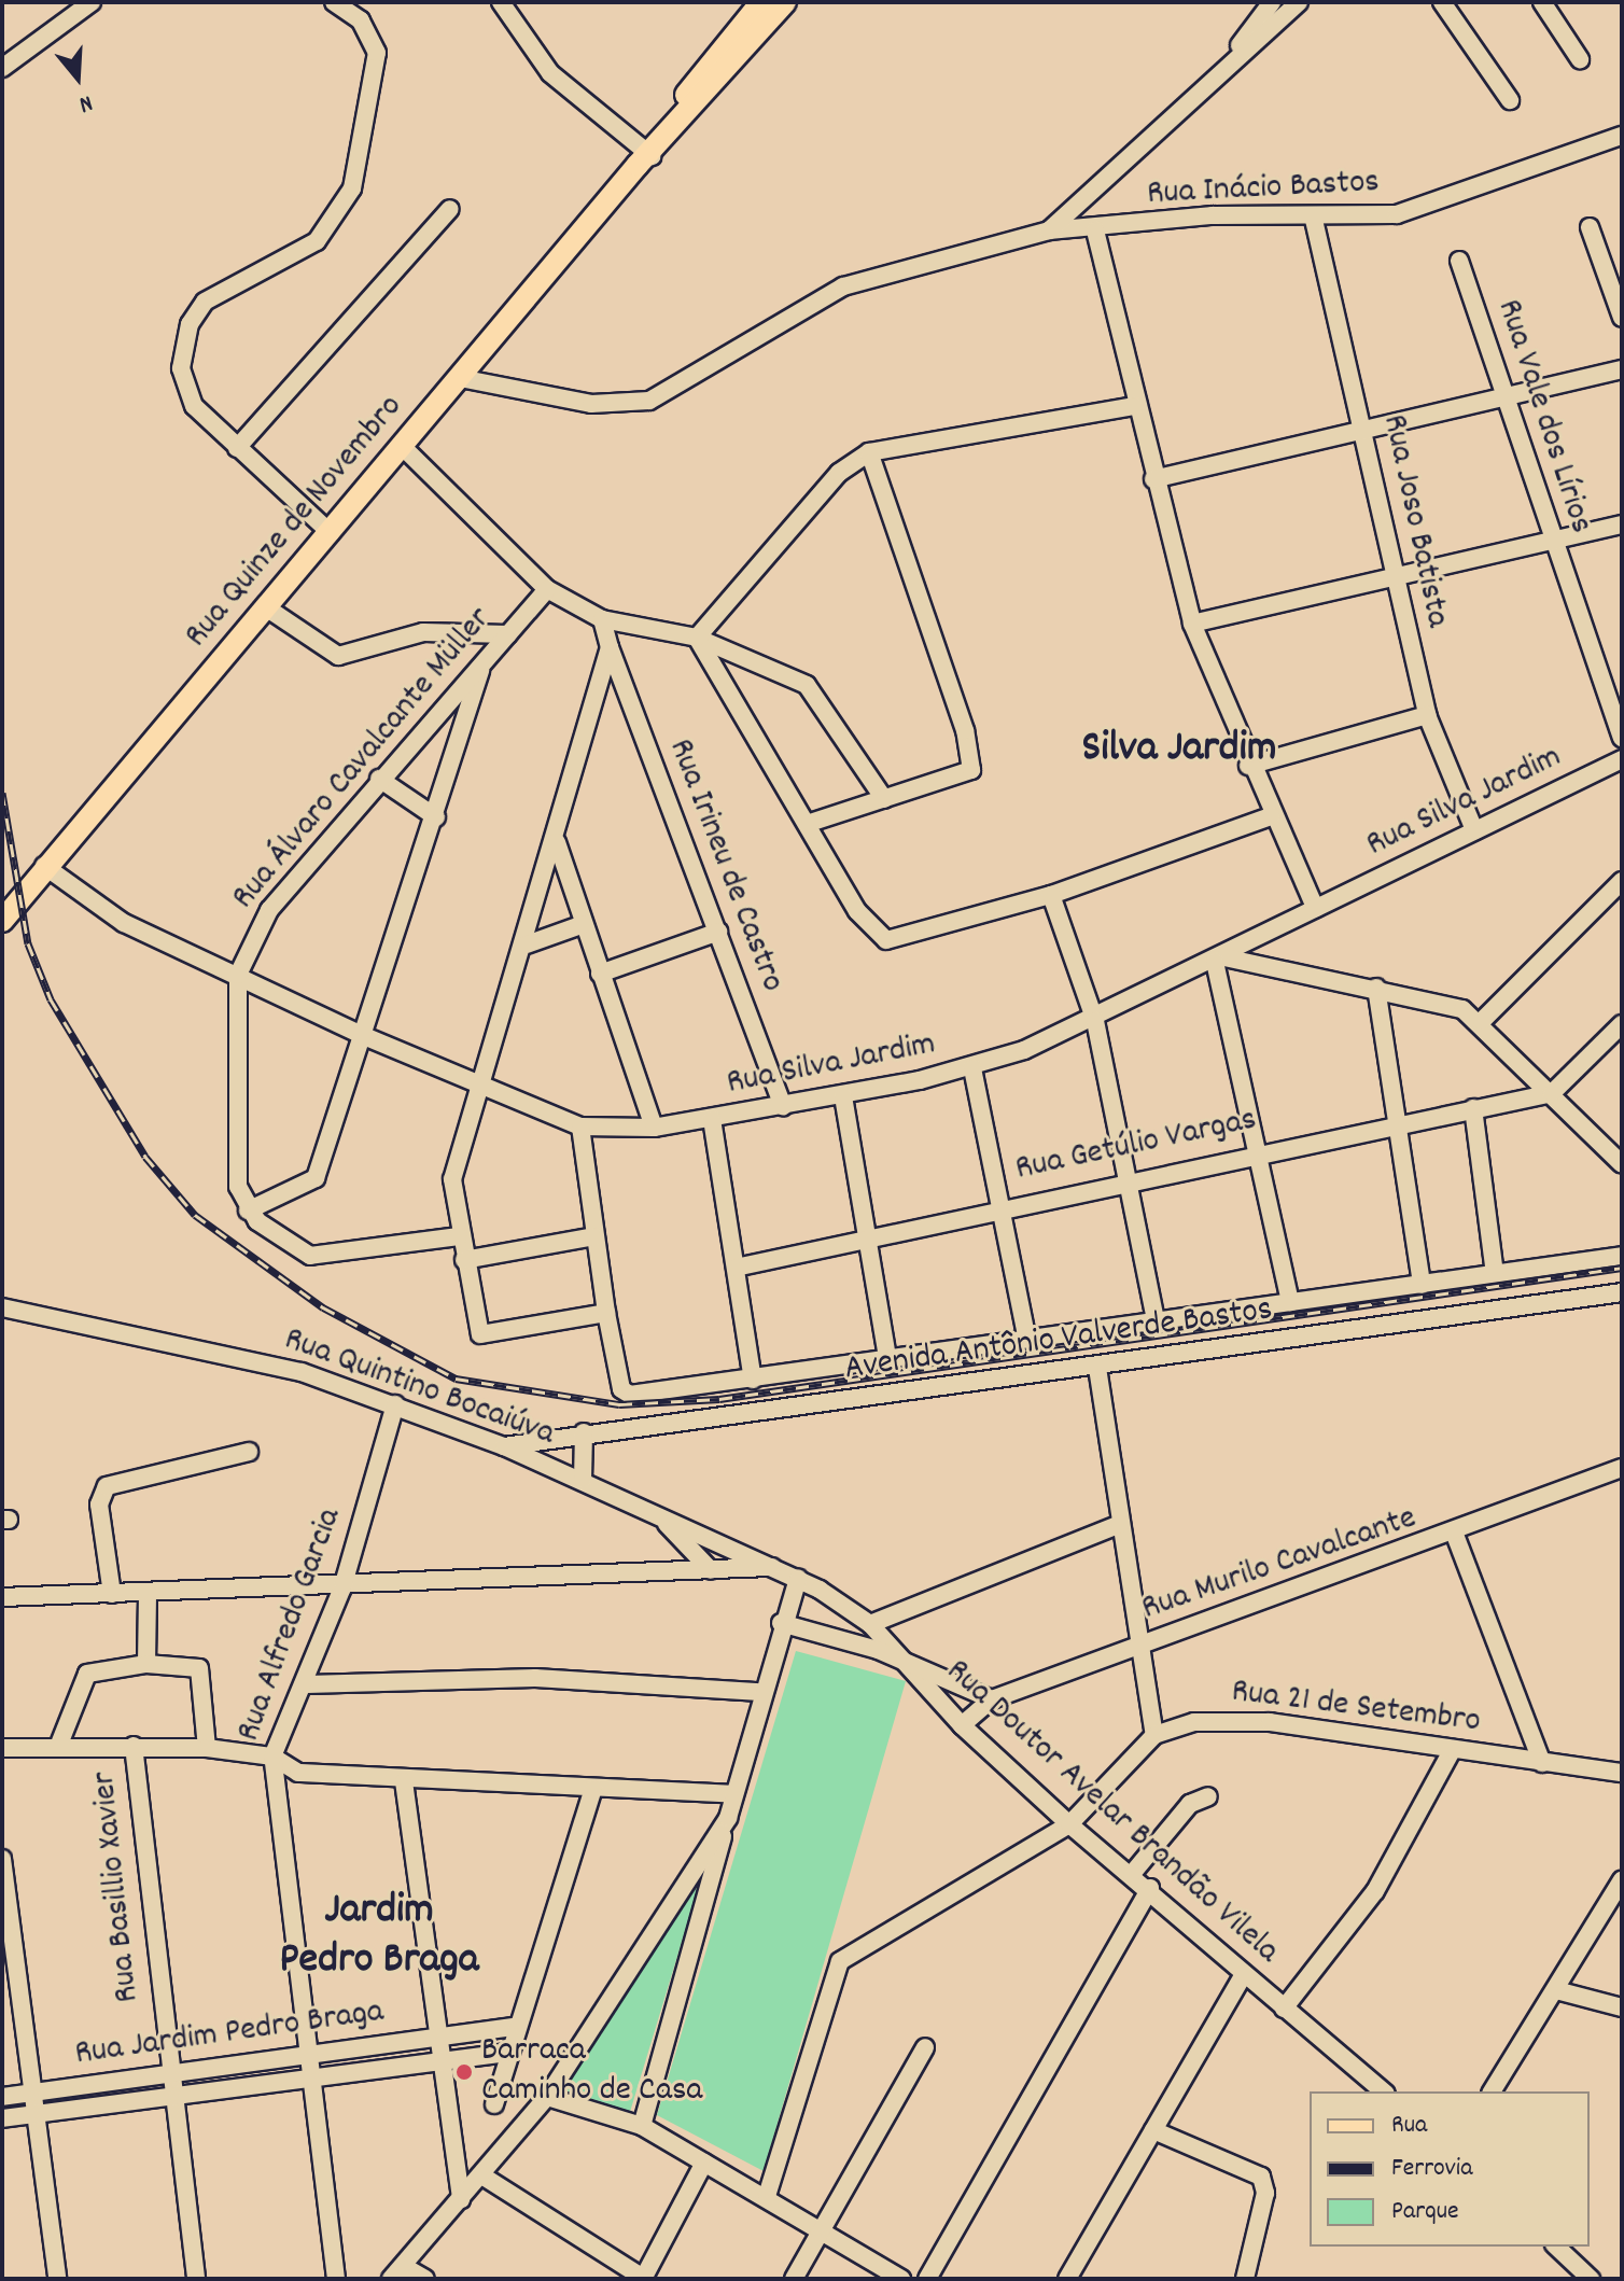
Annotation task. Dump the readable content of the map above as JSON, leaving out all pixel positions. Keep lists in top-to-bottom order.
{
  "streets": {
    "main road": ["Rua Quinze de Novembro"],
    "street": [
      "Rua Inácio Bastos",
      "Rua Vale dos Lírios",
      "Rua Joso Batista",
      "Rua Álvaro Cavalcante Müller",
      "Rua Silva Jardim",
      "Rua Irineu de Castro",
      "Rua Getúlio Vargas",
      "Avenida Antônio Valverde Bastos",
      "Rua Quintino Bocaiúva",
      "Rua Murilo Cavalcante",
      "Rua Alfredo Garcia",
      "Rua 21 de Setembro",
      "Rua Doutor Avelar Brandão Vilela",
      "Rua Basillio Xavier",
      "Rua Jardim Pedro Braga"
    ]
  },
  "crossings": [
    ["Rua Inácio Bastos", "Rua Joso Batista"],
    ["Rua Joso Batista", "Rua Silva Jardim"],
    ["Rua Quinze de Novembro", "Rua Silva Jardim"],
    ["Rua Álvaro Cavalcante Müller", "Rua Silva Jardim"],
    ["Rua Silva Jardim", "Rua Irineu de Castro"],
    ["Avenida Antônio Valverde Bastos", "Rua Quintino Bocaiúva"],
    ["Rua Quintino Bocaiúva", "Rua Alfredo Garcia"],
    ["Rua Quintino Bocaiúva", "Rua Doutor Avelar Brandão Vilela"],
    ["Rua Murilo Cavalcante", "Rua Doutor Avelar Brandão Vilela"],
    ["Rua Alfredo Garcia", "Rua Jardim Pedro Braga"],
    ["Rua 21 de Setembro", "Rua Doutor Avelar Brandão Vilela"],
    ["Rua Basillio Xavier", "Rua Jardim Pedro Braga"]
  ],
  "districts": ["Silva Jardim", "Jardim Pedro Braga"],
  "places": ["Barraca Caminho de Casa"],
  "legend": ["Rua", "Ferrovia", "Parque"],
  "north": "bottom"
}
